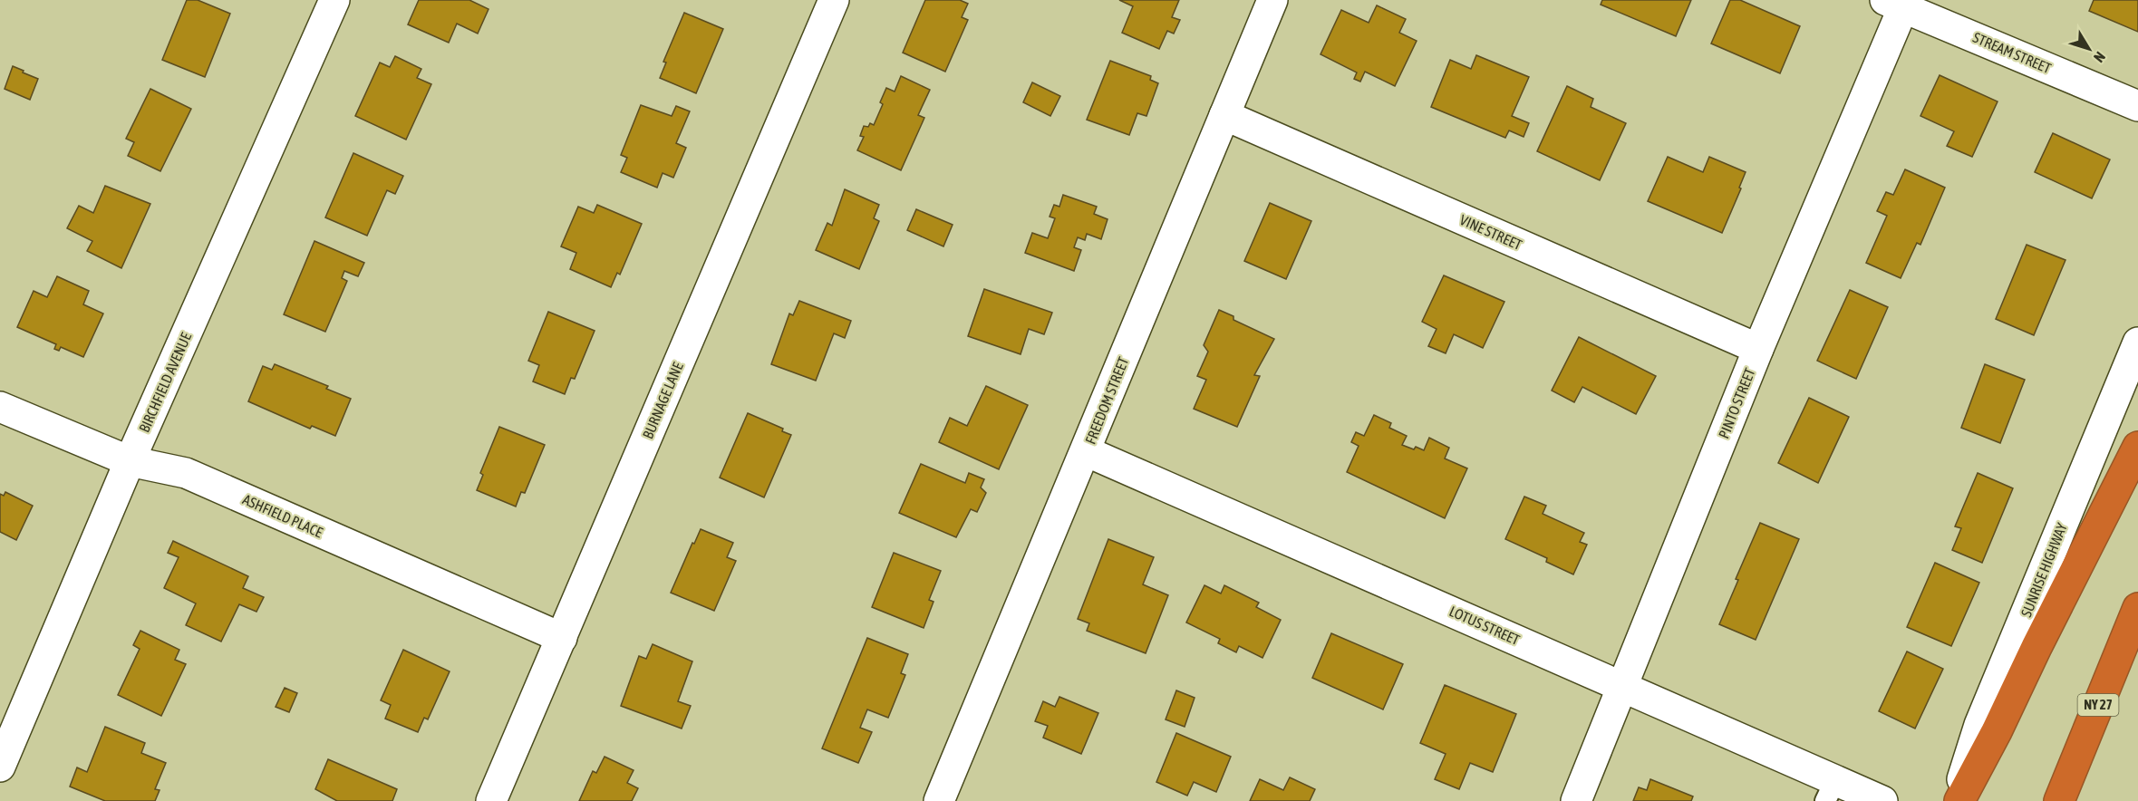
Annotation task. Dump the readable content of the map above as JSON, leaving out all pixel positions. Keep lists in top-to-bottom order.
{
  "streets": {
    "highway": ["NY 27"],
    "street": [
      "STREAM STREET",
      "VINE STREET",
      "BIRCHFIELD AVENUE",
      "BURNAGE LANE",
      "FREEDOM STREET",
      "PINTO STREET",
      "ASHFIELD PLACE",
      "SUNRISE HIGHWAY",
      "LOTUS STREET"
    ]
  },
  "crossings": [
    ["STREAM STREET", "PINTO STREET"],
    ["VINE STREET", "FREEDOM STREET"],
    ["VINE STREET", "PINTO STREET"],
    ["BIRCHFIELD AVENUE", "ASHFIELD PLACE"],
    ["BURNAGE LANE", "ASHFIELD PLACE"],
    ["FREEDOM STREET", "LOTUS STREET"],
    ["PINTO STREET", "LOTUS STREET"]
  ],
  "north": "bottom right"
}
